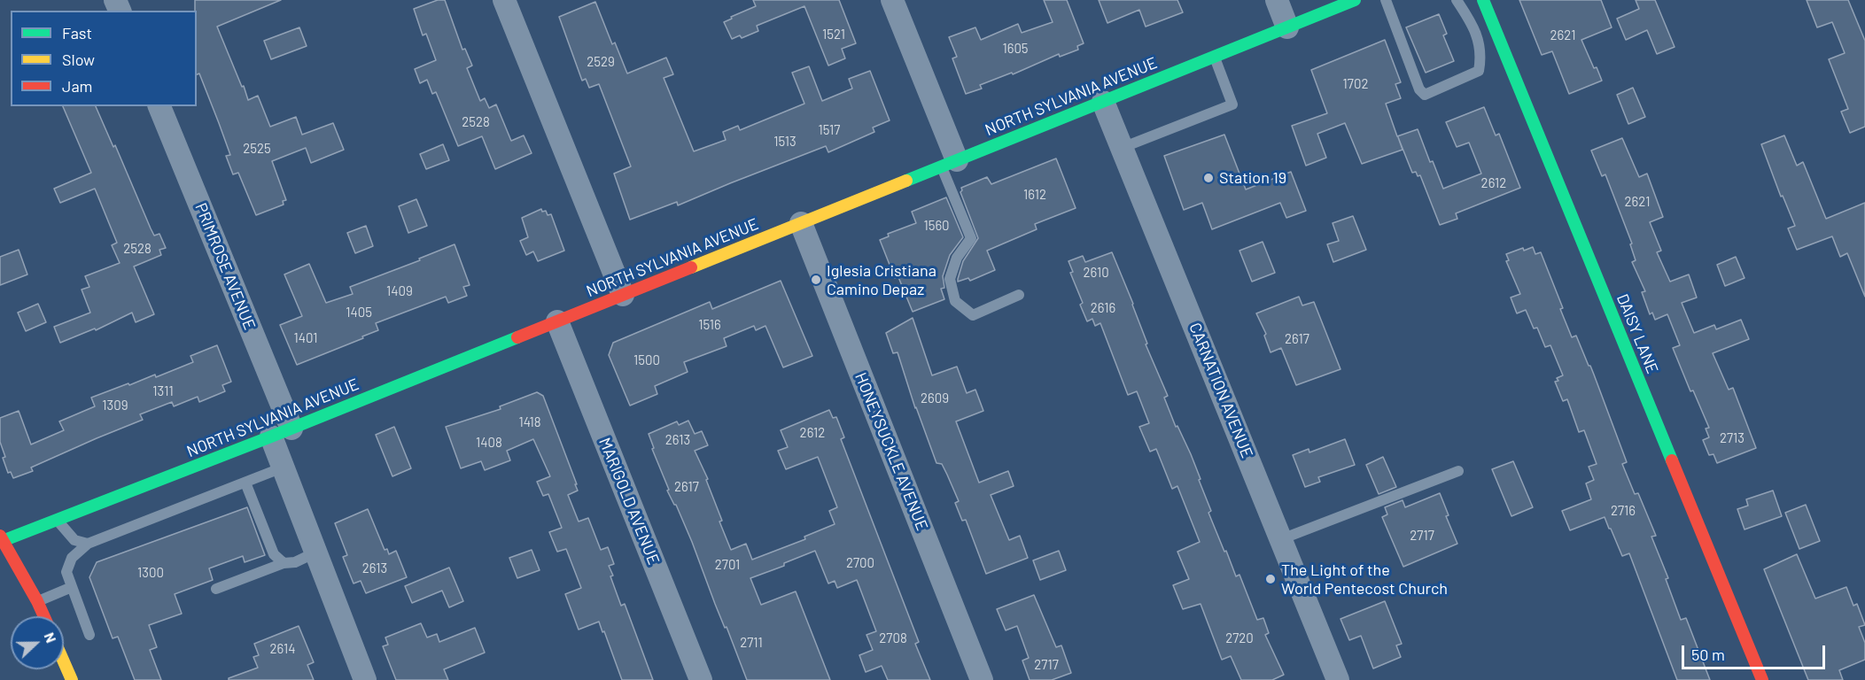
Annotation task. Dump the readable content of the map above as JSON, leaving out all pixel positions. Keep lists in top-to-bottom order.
{
  "streets": {
    "main road": ["NORTH SYLVANIA AVENUE", "DAISY LANE"],
    "street": [
      "PRIMROSE AVENUE",
      "CARNATION AVENUE",
      "HONEYSUCKLE AVENUE",
      "MARIGOLD AVENUE"
    ]
  },
  "crossings": [
    ["NORTH SYLVANIA AVENUE", "PRIMROSE AVENUE"],
    ["NORTH SYLVANIA AVENUE", "CARNATION AVENUE"],
    ["NORTH SYLVANIA AVENUE", "HONEYSUCKLE AVENUE"],
    ["NORTH SYLVANIA AVENUE", "MARIGOLD AVENUE"]
  ],
  "places": ["Station 19", "Iglesia Cristiana Camino Depaz", "The Light of the World Pentecost Church"],
  "house_numbers": [
    "1521",
    "2621",
    "1605",
    "2529",
    "1702",
    "2528",
    "1517",
    "1513",
    "2525",
    "2612",
    "1612",
    "2621",
    "1560",
    "2528",
    "2610",
    "1409",
    "2616",
    "1405",
    "1516",
    "1401",
    "2617",
    "1500",
    "1311",
    "2609",
    "1309",
    "1418",
    "2612",
    "2713",
    "2613",
    "1408",
    "2617",
    "2716",
    "2717",
    "2700",
    "2701",
    "2613",
    "1300",
    "2708",
    "2720",
    "2711",
    "2614",
    "2717"
  ],
  "legend": ["Fast", "Slow", "Jam"],
  "scale_bar": "50 m",
  "north": "right"
}
